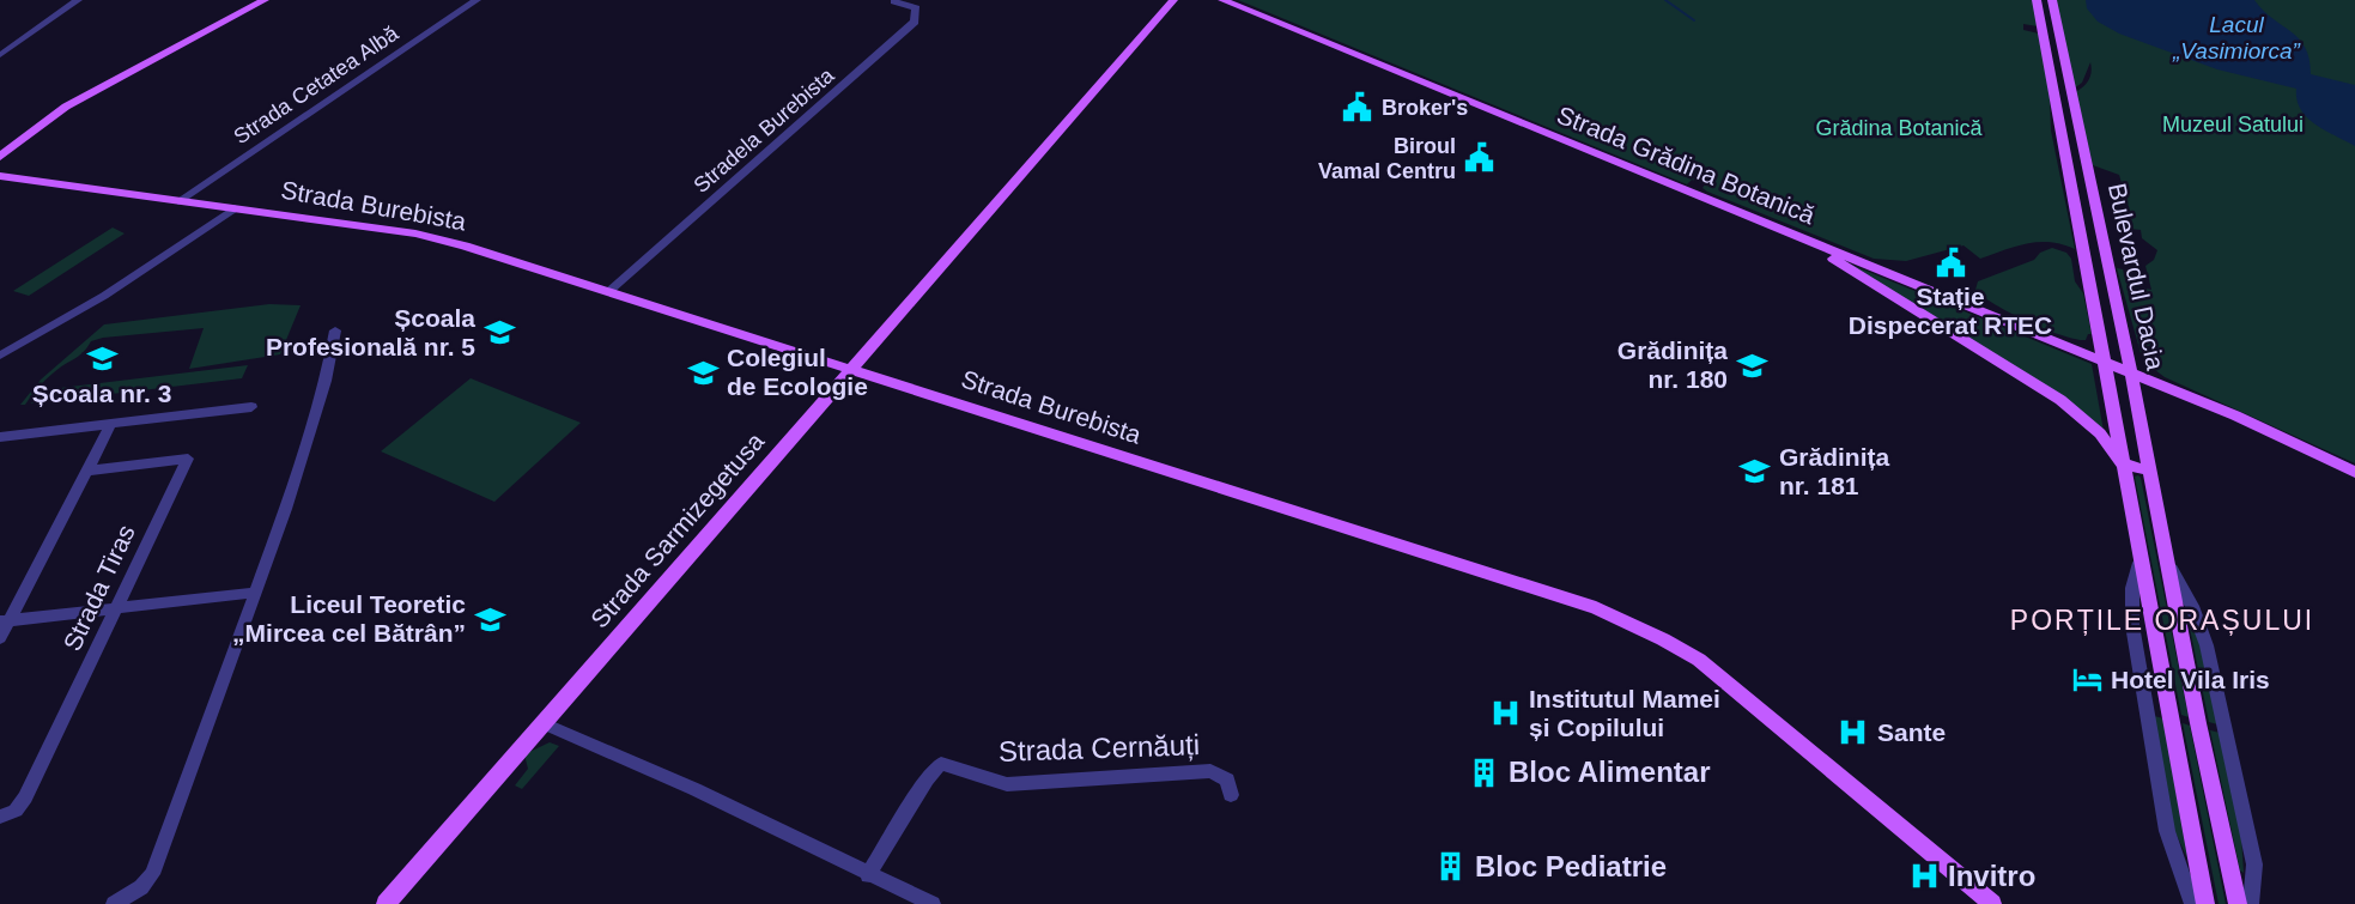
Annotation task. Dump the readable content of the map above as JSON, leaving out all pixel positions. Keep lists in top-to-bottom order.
{
  "streets": {
    "main road": [
      "Strada Grădina Botanică",
      "Strada Burebista",
      "Bulevardul Dacia",
      "Strada Sarmizegetusa"
    ],
    "street": [
      "Strada Cetatea Albă",
      "Stradela Burebista",
      "Strada Tiras",
      "Strada Cernăuți"
    ]
  },
  "crossings": [
    ["Strada Cetatea Albă", "Strada Burebista"],
    ["Stradela Burebista", "Strada Burebista"],
    ["Strada Grădina Botanică", "Bulevardul Dacia"],
    ["Strada Burebista", "Strada Sarmizegetusa"]
  ],
  "districts": ["PORȚILE ORAȘULUI"],
  "water": ["Lacul „Vasimiorca”"],
  "parks": ["Muzeul Satului", "Grădina Botanică"],
  "places": {
    "public building": ["Broker's", "Biroul Vamal Centru", "Stație Dispecerat RTEC"],
    "school or university": [
      "Școala Profesională nr. 5",
      "Școala nr. 3",
      "Grădinița nr. 180",
      "Colegiul de Ecologie",
      "Grădinița nr. 181",
      "Liceul Teoretic „Mircea cel Bătrân”"
    ],
    "hotel": ["Hotel Vila Iris"],
    "hospital": ["Institutul Mamei și Copilului", "Sante", "Invitro"],
    "building": ["Bloc Alimentar", "Bloc Pediatrie"]
  }
}
